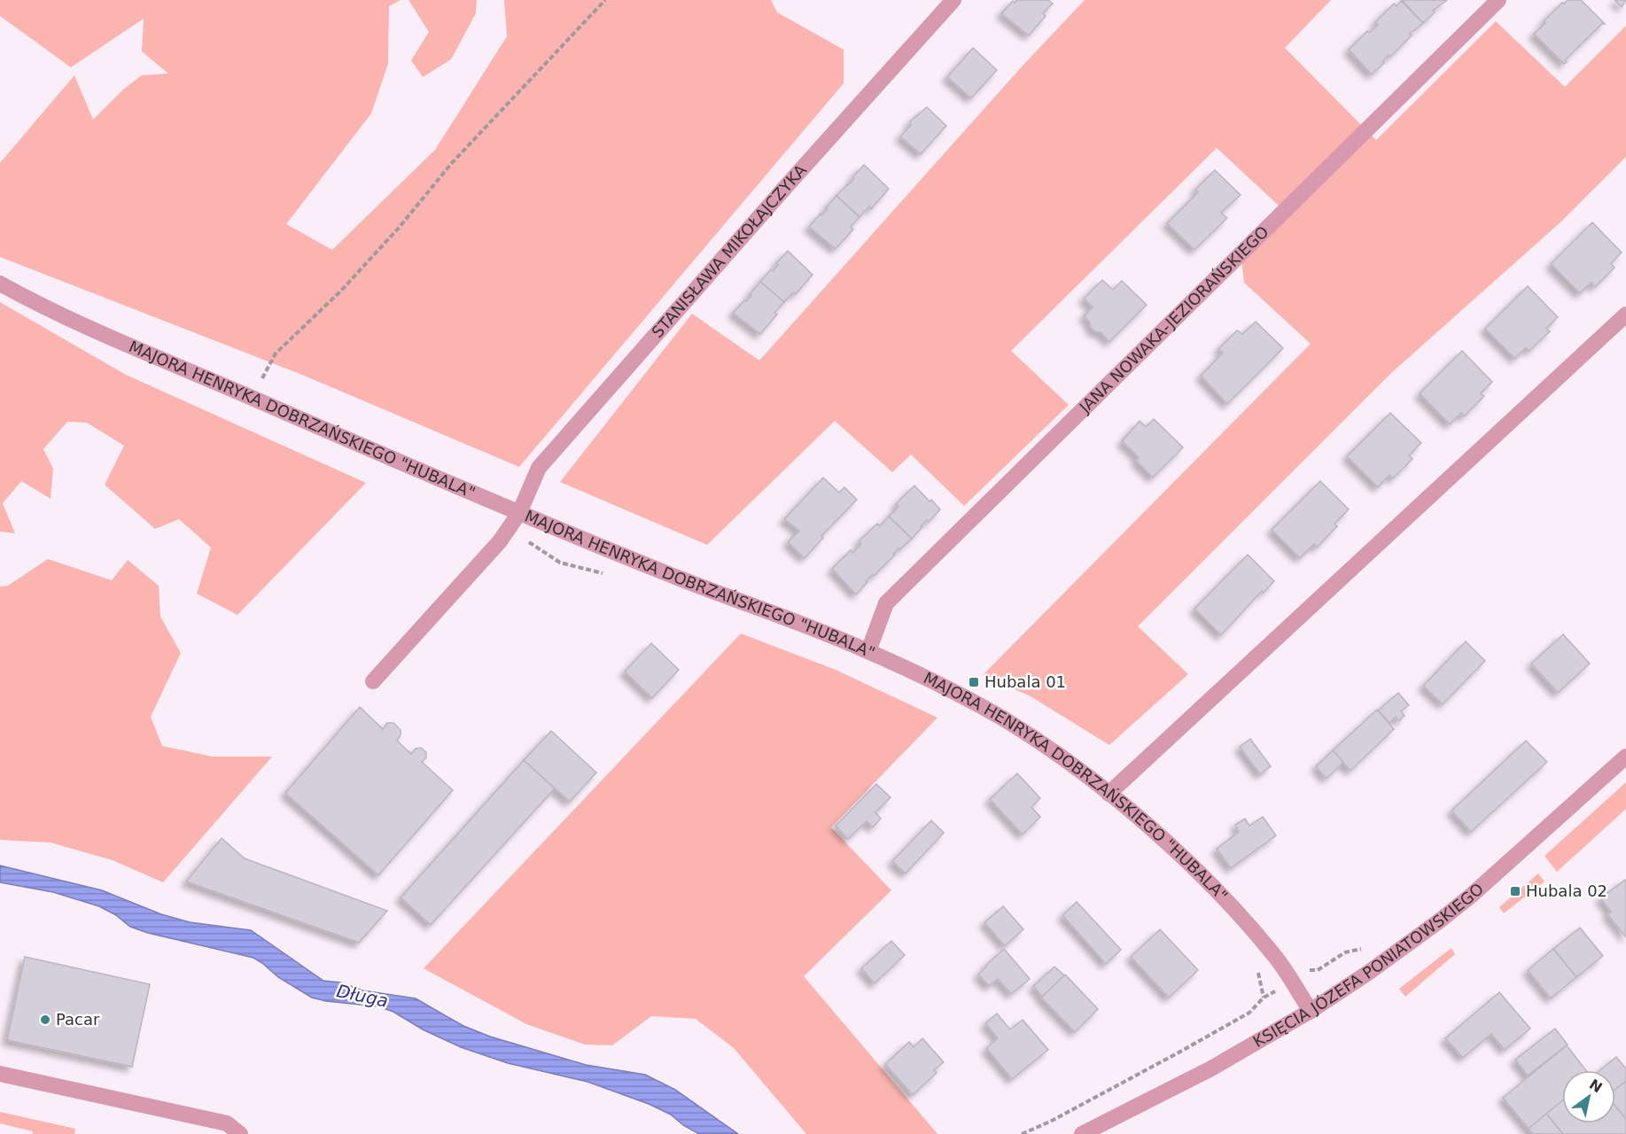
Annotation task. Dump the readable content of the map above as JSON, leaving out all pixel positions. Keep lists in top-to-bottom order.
{
  "streets": {
    "street": [
      "STANISŁAWA MIKOŁAJCZYKA",
      "JANA NOWAKA-JEZIORAŃSKIEGO",
      "MAJORA HENRYKA DOBRZAŃSKIEGO \"HUBALA\"",
      "KSIĘCIA JÓZEFA PONIATOWSKIEGO"
    ]
  },
  "crossings": [
    ["STANISŁAWA MIKOŁAJCZYKA", "MAJORA HENRYKA DOBRZAŃSKIEGO \"HUBALA\""],
    ["JANA NOWAKA-JEZIORAŃSKIEGO", "MAJORA HENRYKA DOBRZAŃSKIEGO \"HUBALA\""],
    ["MAJORA HENRYKA DOBRZAŃSKIEGO \"HUBALA\"", "KSIĘCIA JÓZEFA PONIATOWSKIEGO"]
  ],
  "water": ["Długa"],
  "places": {
    "transit": ["Hubala 01", "Hubala 02"],
    "other": ["Pacar"]
  },
  "north": "top right"
}
